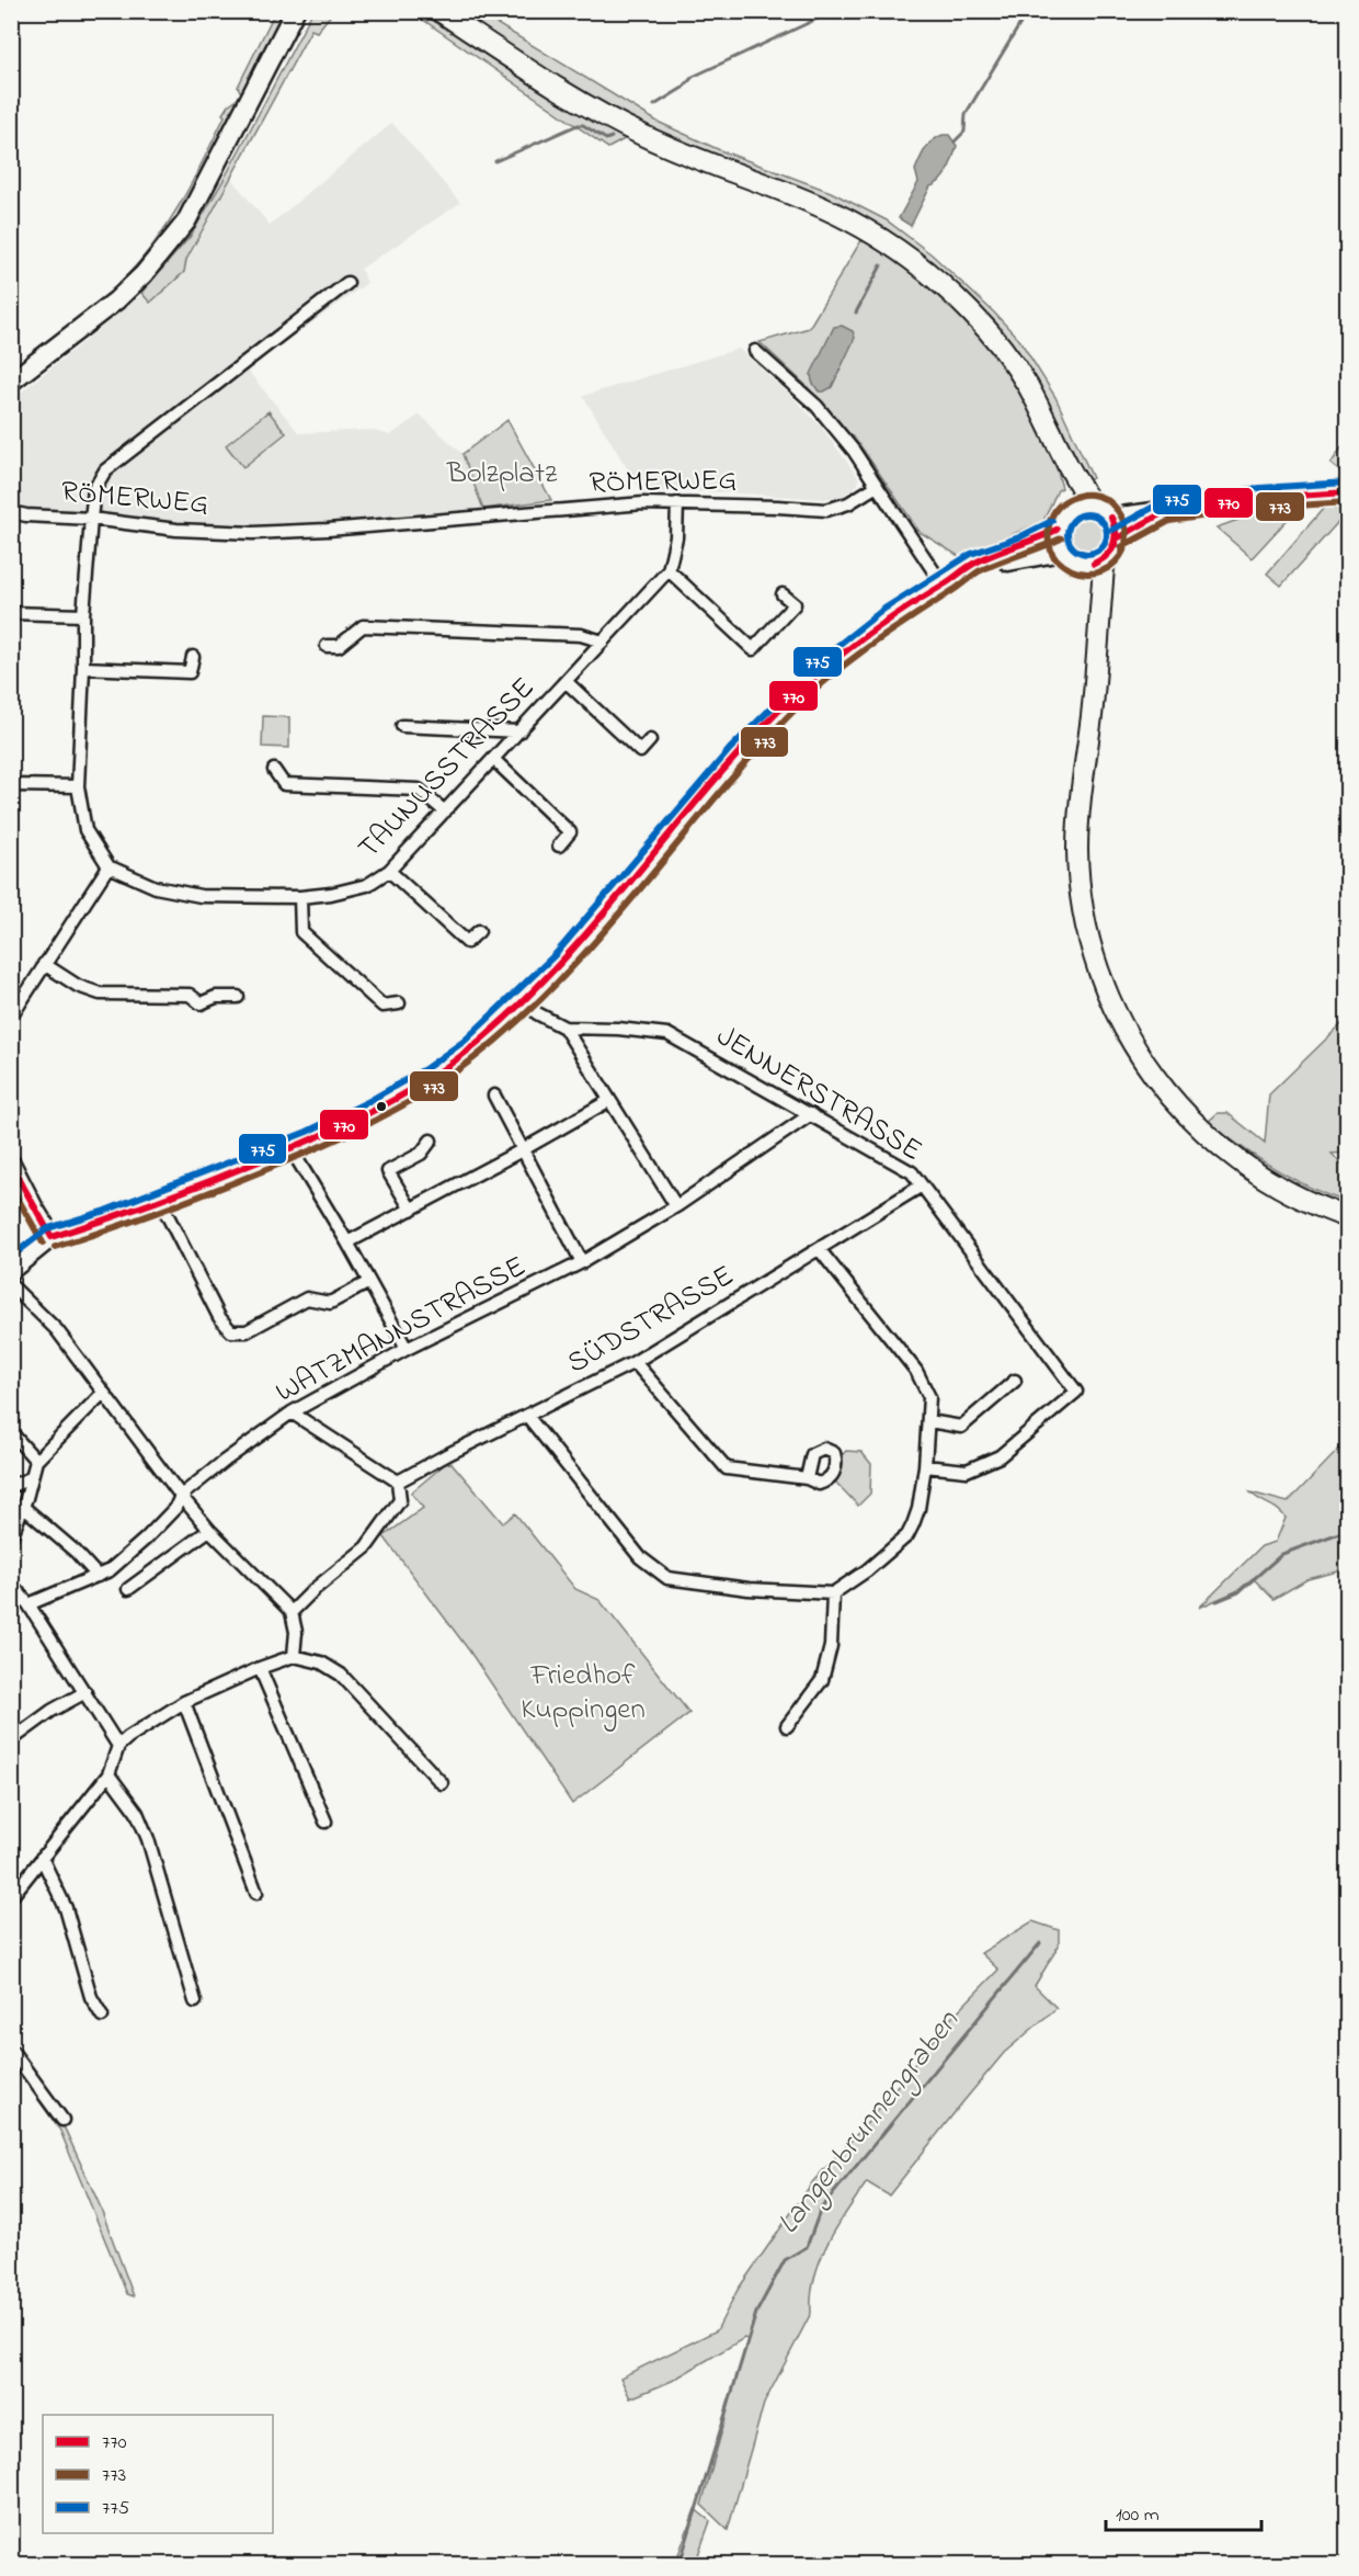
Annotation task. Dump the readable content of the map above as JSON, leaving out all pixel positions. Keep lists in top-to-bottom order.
{
  "streets": {
    "street": [
      "RÖMERWEG",
      "TAUNUSSTRASSE",
      "JENNERSTRASSE",
      "SÜDSTRASSE",
      "WATZMANNSTRASSE"
    ]
  },
  "crossings": [
    ["RÖMERWEG", "TAUNUSSTRASSE"],
    ["JENNERSTRASSE", "SÜDSTRASSE"],
    ["JENNERSTRASSE", "WATZMANNSTRASSE"]
  ],
  "water": ["Langenbrunnengraben"],
  "parks": ["Bolzplatz", "Friedhof Kuppingen"],
  "lines": ["transit line 775", "transit line 770", "transit line 773"],
  "legend": ["770", "773", "775"],
  "scale_bar": "100 m"
}
